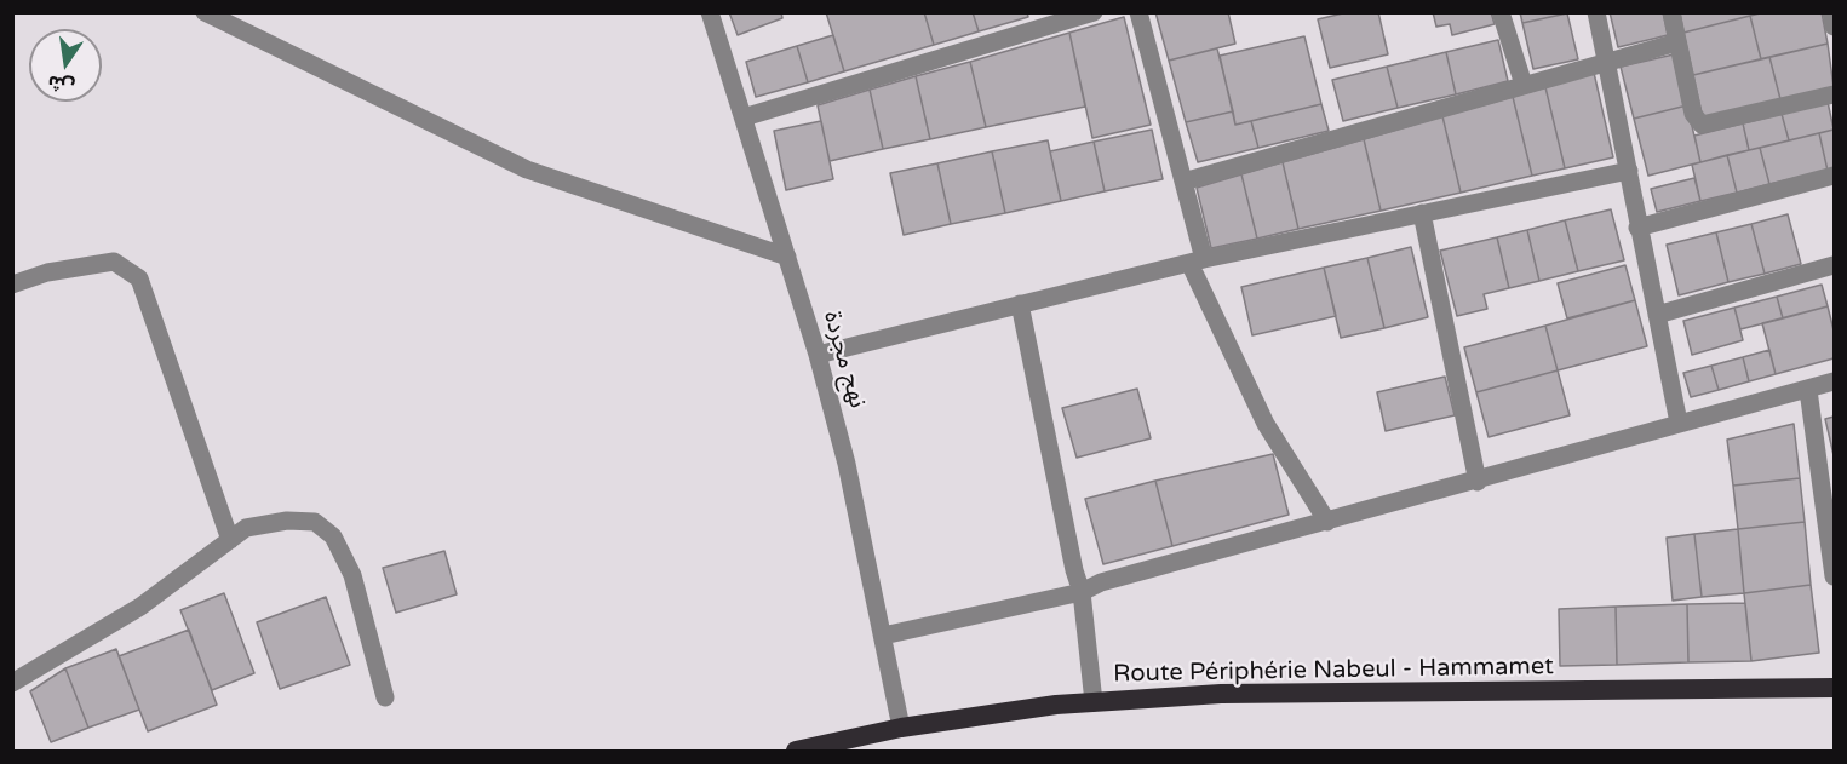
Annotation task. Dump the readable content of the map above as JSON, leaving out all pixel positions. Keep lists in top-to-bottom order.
{
  "streets": {
    "highway": ["Route Périphérie Nabeul - Hammamet"],
    "street": ["نهج مجردة"]
  },
  "crossings": [
    ["نهج مجردة", "Route Périphérie Nabeul - Hammamet"]
  ],
  "north": "bottom"
}
